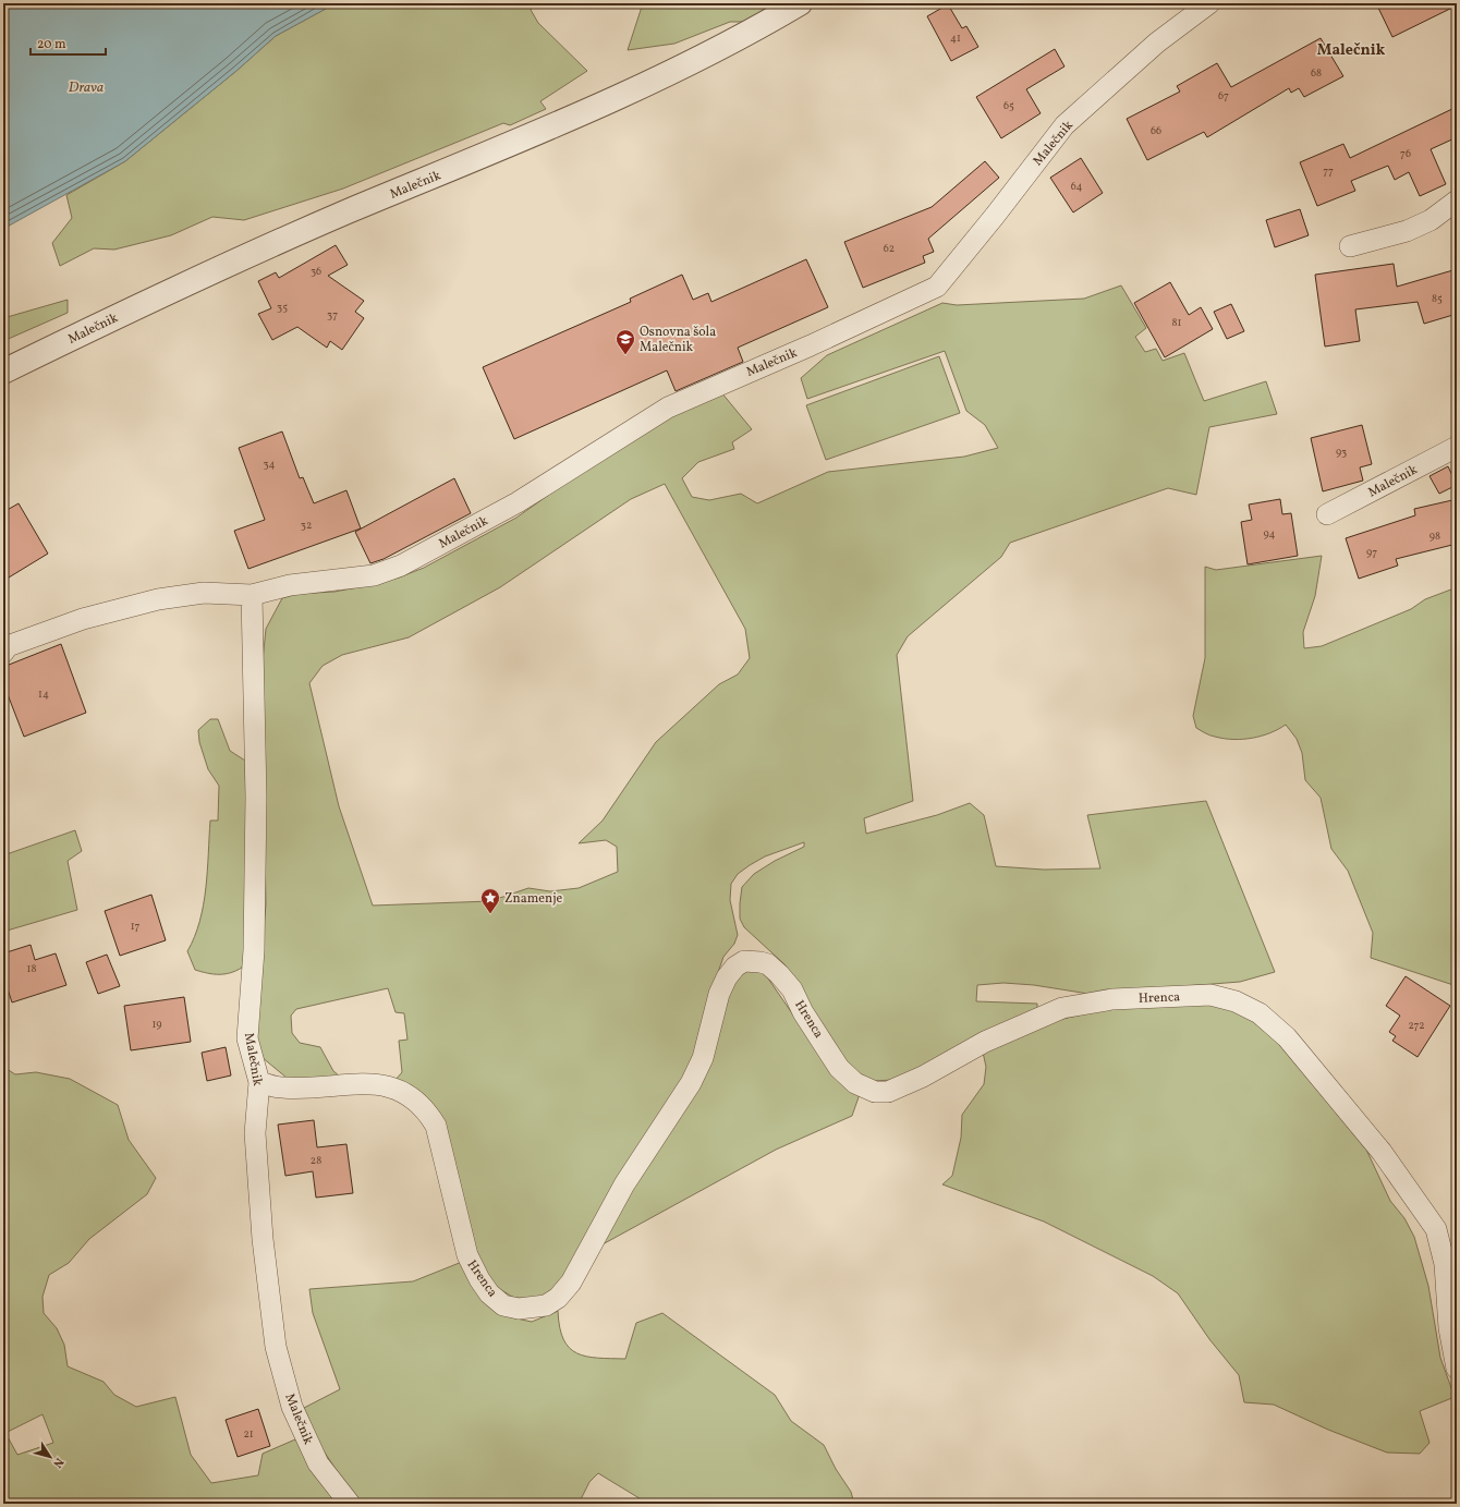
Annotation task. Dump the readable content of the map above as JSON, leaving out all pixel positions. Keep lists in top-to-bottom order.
{
  "streets": {
    "street": ["Malečnik", "Hrenca"]
  },
  "crossings": [
    ["Malečnik", "Hrenca"]
  ],
  "districts": ["Malečnik"],
  "water": ["Drava"],
  "places": {
    "school or university": ["Osnovna šola Malečnik"],
    "place": ["Znamenje"]
  },
  "house_numbers": [
    "41",
    "68",
    "67",
    "65",
    "66",
    "76",
    "77",
    "64",
    "62",
    "36",
    "85",
    "35",
    "37",
    "81",
    "93",
    "34",
    "32",
    "94",
    "98",
    "97",
    "14",
    "17",
    "18",
    "19",
    "272",
    "28",
    "21"
  ],
  "scale_bar": "20 m",
  "north": "bottom right"
}
